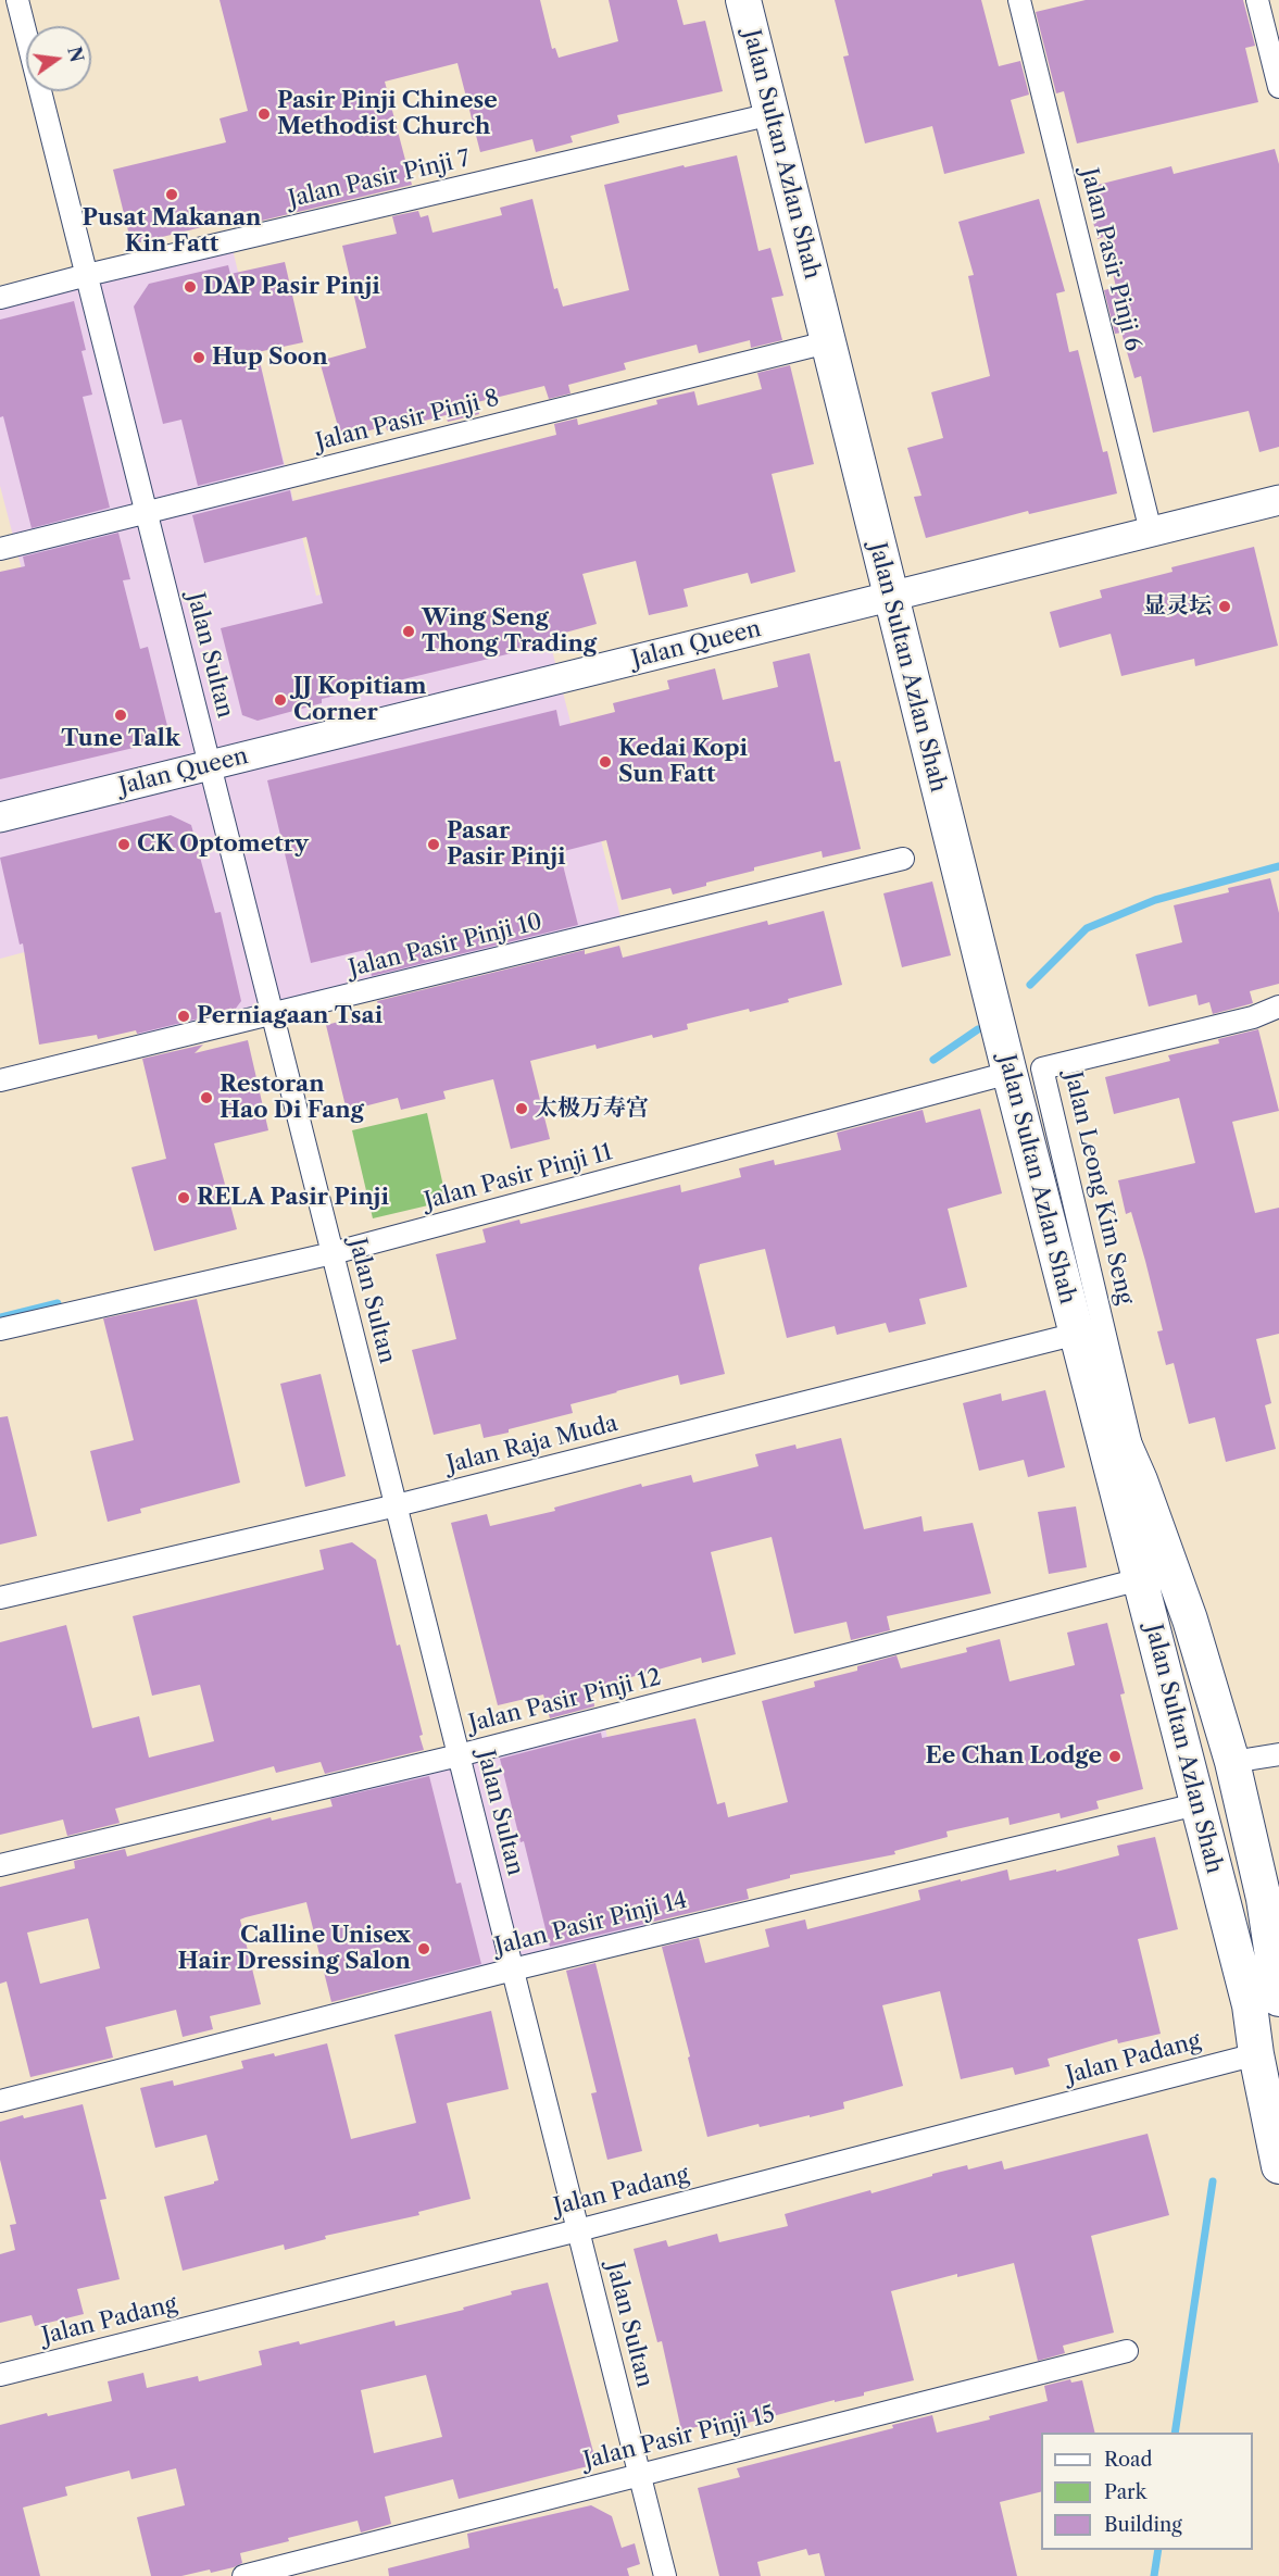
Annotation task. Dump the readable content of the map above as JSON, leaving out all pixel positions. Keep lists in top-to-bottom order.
{
  "streets": {
    "main road": ["Jalan Sultan Azlan Shah", "Jalan Queen"],
    "street": [
      "Jalan Pasir Pinji 7",
      "Jalan Pasir Pinji 6",
      "Jalan Pasir Pinji 8",
      "Jalan Sultan",
      "Jalan Pasir Pinji 10",
      "Jalan Pasir Pinji 11",
      "Jalan Leong Kim Seng",
      "Jalan Raja Muda",
      "Jalan Pasir Pinji 12",
      "Jalan Pasir Pinji 14",
      "Jalan Padang",
      "Jalan Pasir Pinji 15"
    ]
  },
  "crossings": [
    ["Jalan Sultan Azlan Shah", "Jalan Pasir Pinji 7"],
    ["Jalan Sultan Azlan Shah", "Jalan Pasir Pinji 8"],
    ["Jalan Sultan Azlan Shah", "Jalan Queen"],
    ["Jalan Sultan Azlan Shah", "Jalan Pasir Pinji 11"],
    ["Jalan Sultan Azlan Shah", "Jalan Leong Kim Seng"],
    ["Jalan Sultan Azlan Shah", "Jalan Raja Muda"],
    ["Jalan Sultan Azlan Shah", "Jalan Pasir Pinji 12"],
    ["Jalan Sultan Azlan Shah", "Jalan Pasir Pinji 14"],
    ["Jalan Sultan Azlan Shah", "Jalan Padang"],
    ["Jalan Pasir Pinji 7", "Jalan Sultan"],
    ["Jalan Pasir Pinji 6", "Jalan Queen"],
    ["Jalan Pasir Pinji 8", "Jalan Sultan"],
    ["Jalan Queen", "Jalan Sultan"],
    ["Jalan Sultan", "Jalan Pasir Pinji 10"],
    ["Jalan Sultan", "Jalan Pasir Pinji 11"],
    ["Jalan Sultan", "Jalan Raja Muda"],
    ["Jalan Sultan", "Jalan Pasir Pinji 12"],
    ["Jalan Sultan", "Jalan Pasir Pinji 14"],
    ["Jalan Sultan", "Jalan Padang"],
    ["Jalan Sultan", "Jalan Pasir Pinji 15"],
    ["Jalan Leong Kim Seng", "Jalan Raja Muda"]
  ],
  "places": [
    "Pasir Pinji Chinese Methodist Church",
    "Pusat Makanan Kin Fatt",
    "DAP Pasir Pinji",
    "Hup Soon",
    "显灵坛",
    "Wing Seng Thong Trading",
    "JJ Kopitiam Corner",
    "Tune Talk",
    "Kedai Kopi Sun Fatt",
    "CK Optometry",
    "Pasar Pasir Pinji",
    "Perniagaan Tsai",
    "Restoran Hao Di Fang",
    "太极万寿宫",
    "RELA Pasir Pinji",
    "Ee Chan Lodge",
    "Calline Unisex Hair Dressing Salon"
  ],
  "legend": ["Road", "Park", "Building"],
  "north": "right"
}
